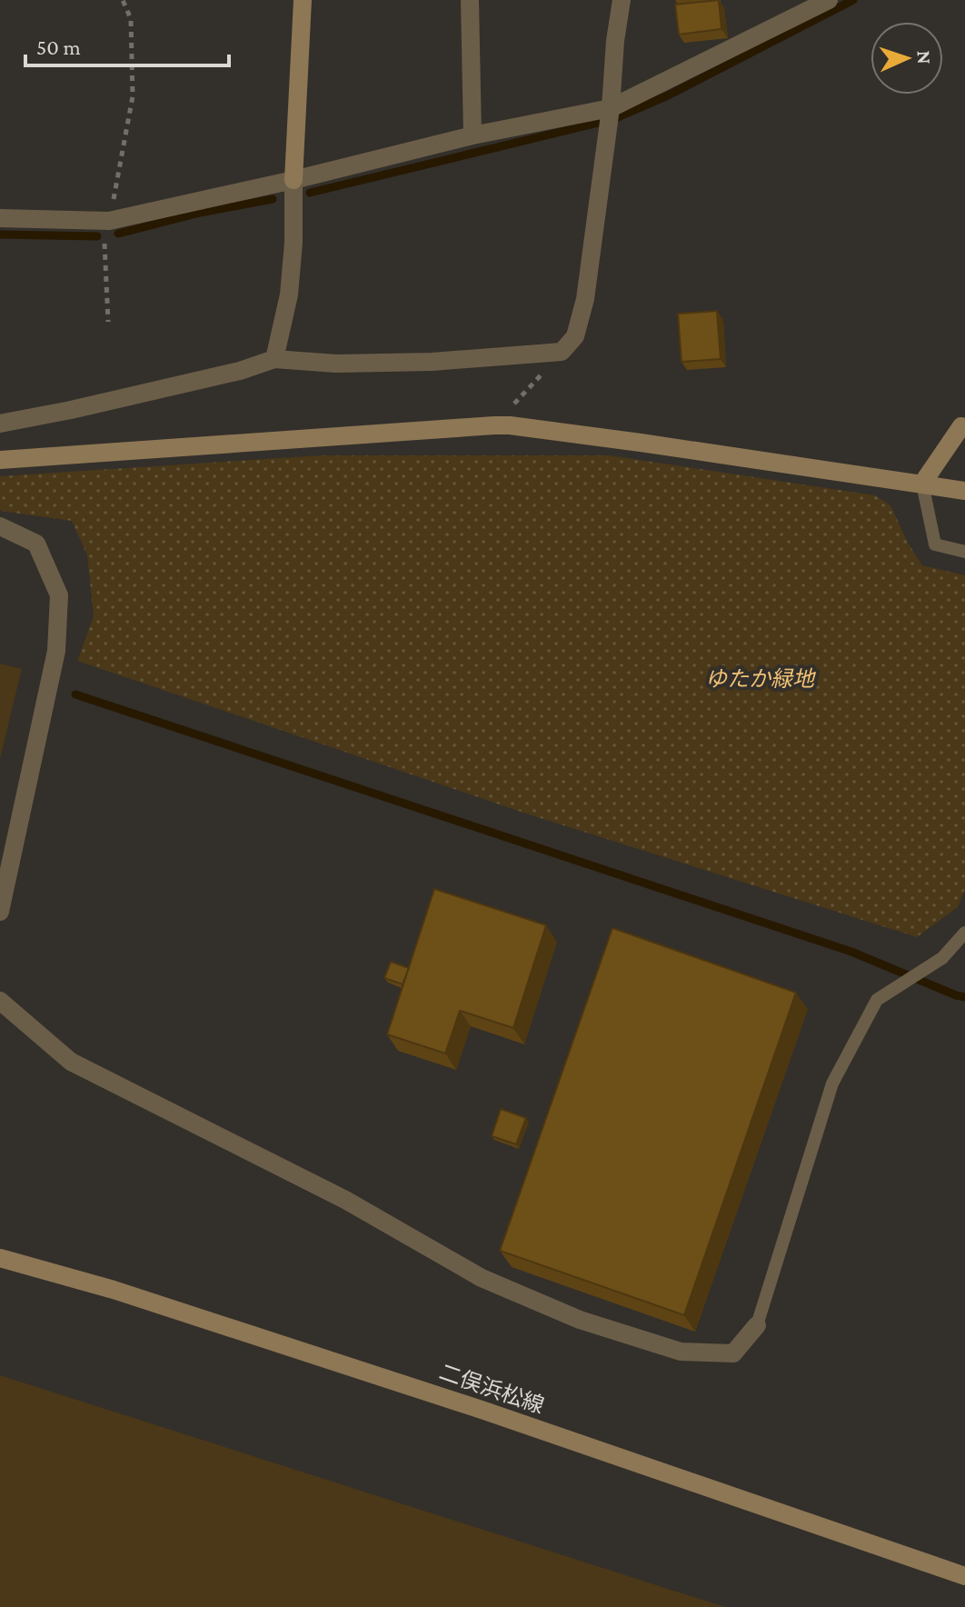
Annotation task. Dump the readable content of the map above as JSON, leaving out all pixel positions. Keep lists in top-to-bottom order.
{
  "streets": {
    "street": ["二俣浜松線"]
  },
  "parks": ["ゆたか緑地"],
  "scale_bar": "50 m",
  "north": "right"
}
